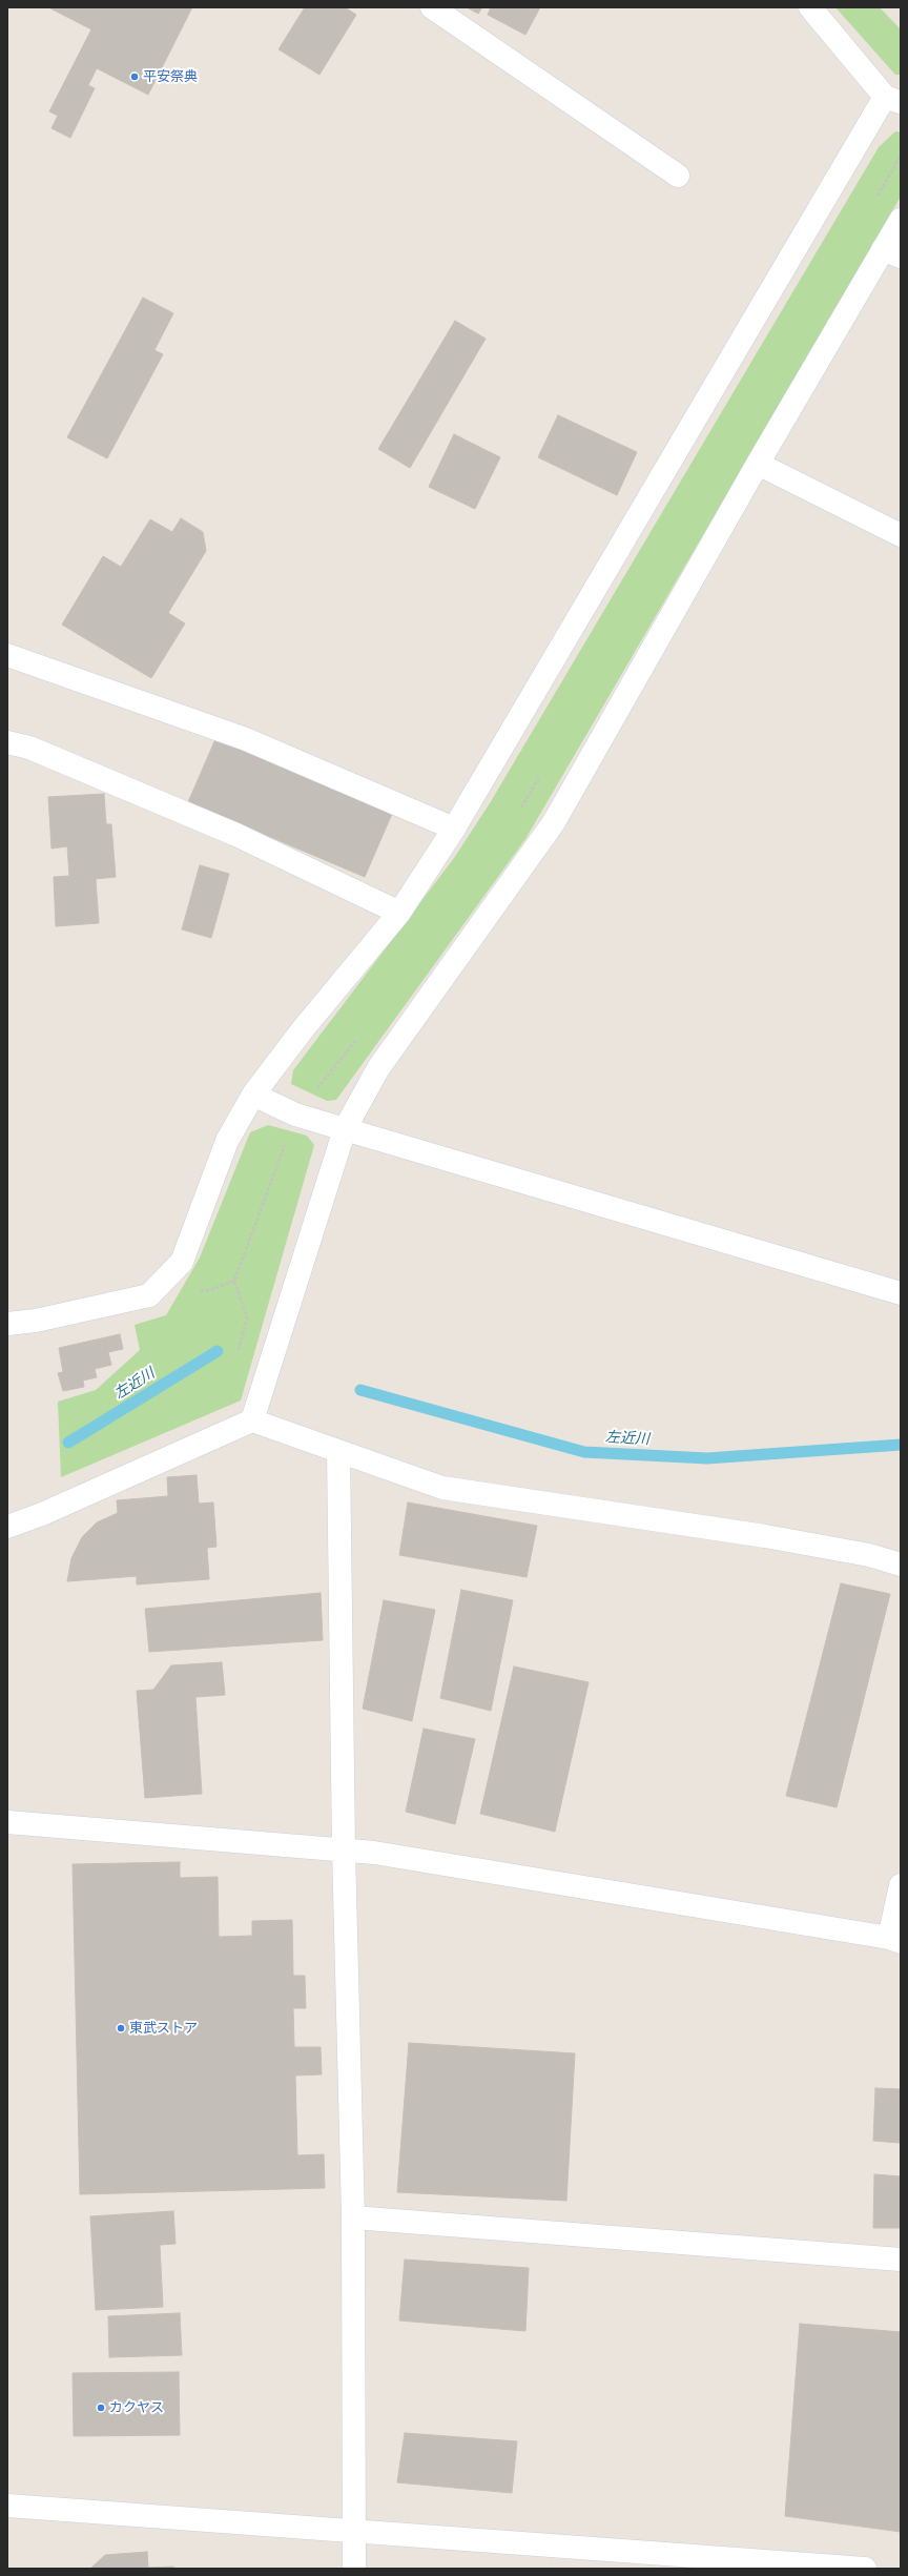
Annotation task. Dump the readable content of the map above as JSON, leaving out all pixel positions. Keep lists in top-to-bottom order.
{
  "water": ["左近川"],
  "places": ["平安祭典", "東武ストア", "カクヤス"]
}
